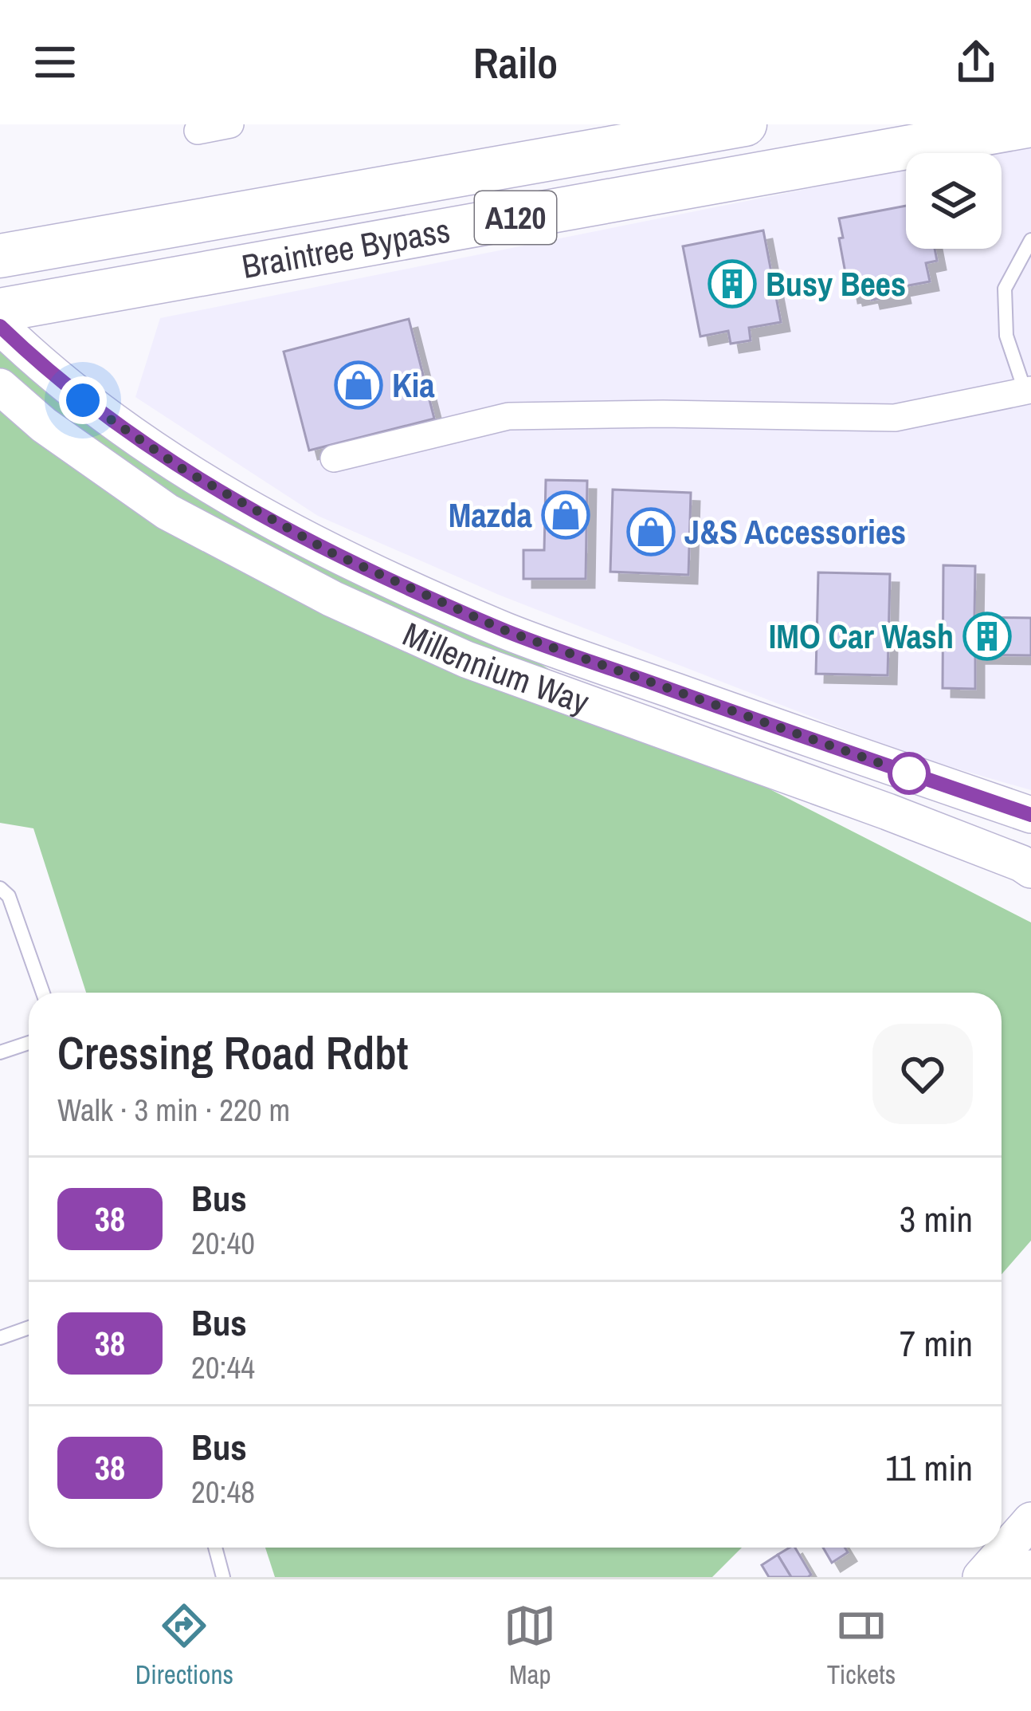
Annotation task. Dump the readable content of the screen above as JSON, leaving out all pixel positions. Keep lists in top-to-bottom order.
{
  "streets": {
    "highway": ["A120", "Braintree Bypass"],
    "main road": ["Millennium Way"]
  },
  "places": {
    "building": ["Busy Bees", "IMO Car Wash"],
    "shop": ["Kia", "Mazda", "J&S Accessories"]
  },
  "lines": ["bus line 38"],
  "page": {
    "header": "Railo",
    "heading": ["Cressing Road Rdbt", "Walk · 3 min · 220 m"],
    "list": [
      {
        "mark": "38",
        "name": "Bus",
        "note": "20:40",
        "value": "3 min"
      },
      {
        "mark": "38",
        "name": "Bus",
        "note": "20:44",
        "value": "7 min"
      },
      {
        "mark": "38",
        "name": "Bus",
        "note": "20:48",
        "value": "11 min"
      }
    ],
    "tabs": ["Directions", "Map", "Tickets"]
  }
}
